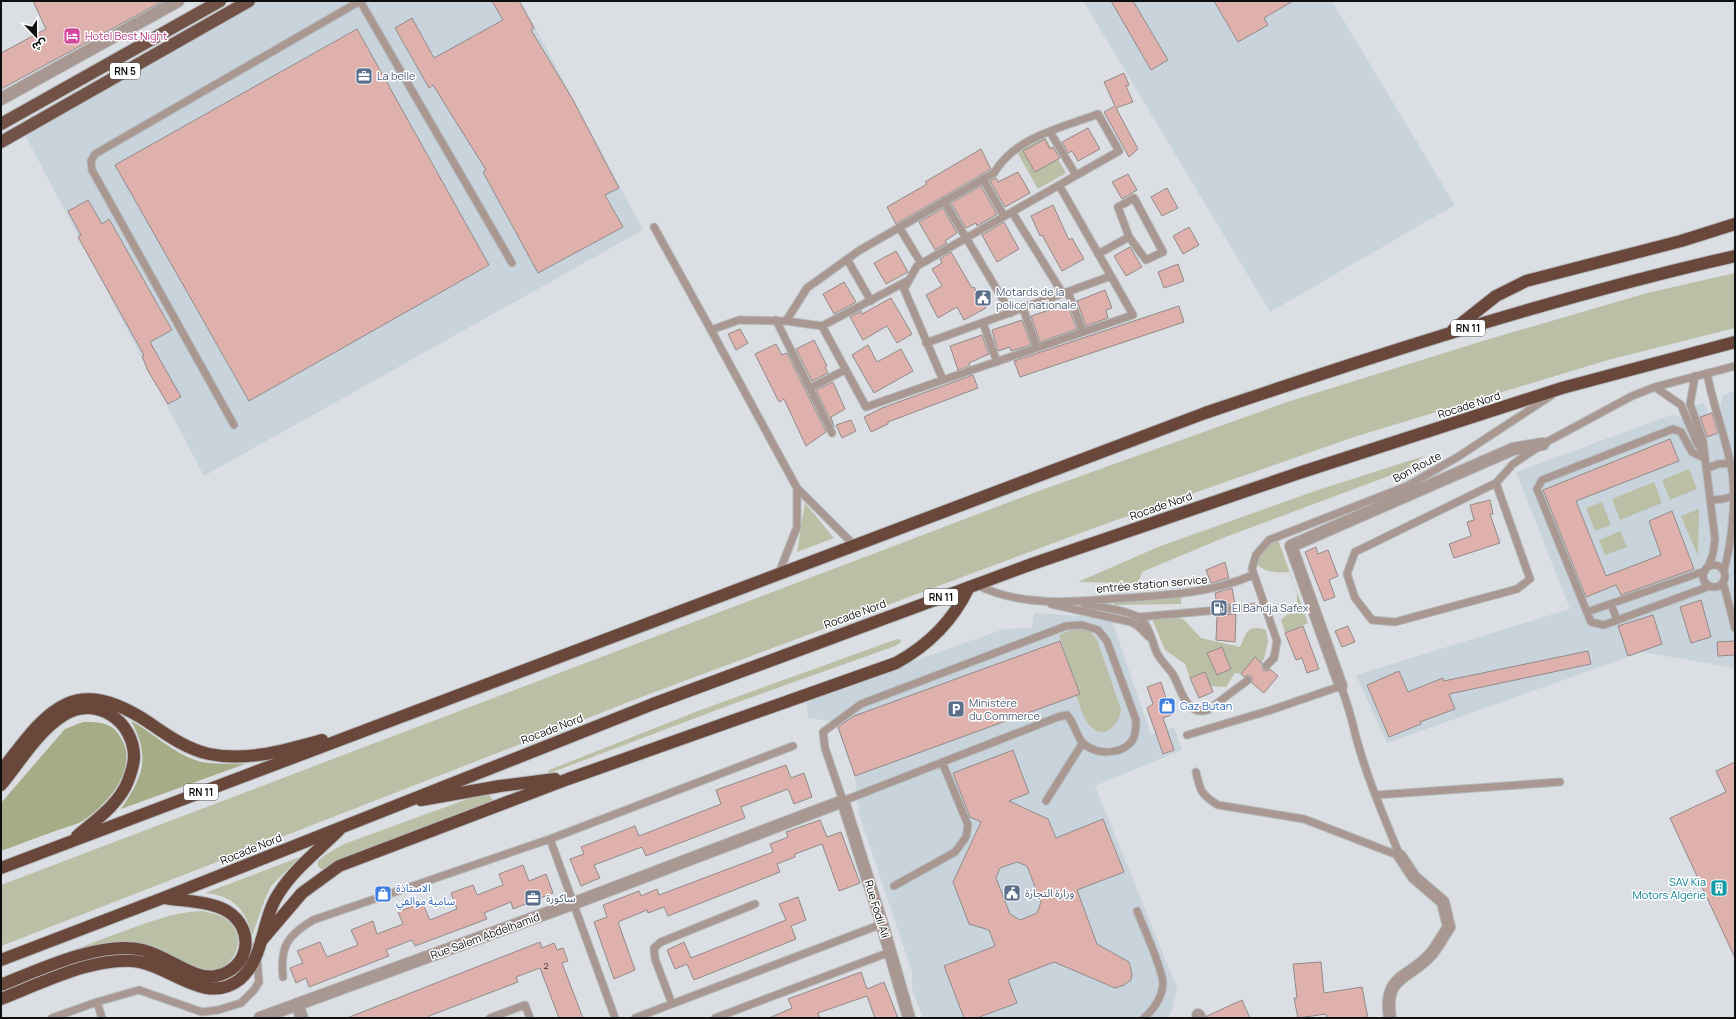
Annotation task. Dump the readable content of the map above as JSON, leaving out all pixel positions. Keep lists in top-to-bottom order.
{
  "streets": {
    "highway": ["RN 5", "RN 11", "Rocade Nord"],
    "street": ["Rue Fodil Ali", "Rue Salem Abdelhamid"],
    "lane": ["Bon Route", "entrée station service"]
  },
  "crossings": [
    ["Rocade Nord", "Bon Route"],
    ["Rocade Nord", "entrée station service"],
    ["Bon Route", "entrée station service"],
    ["Rue Fodil Ali", "Rue Salem Abdelhamid"]
  ],
  "places": {
    "hotel": ["Hotel Best Night"],
    "office": ["La belle", "ساكورة"],
    "public building": ["Motards de la police nationale", "وزارة التجارة"],
    "fuel station": ["El Bahdja Safex"],
    "shop": ["Gaz Butan", "الاستاذة سامية موالفي"],
    "parking": ["Ministère du Commerce"],
    "building": ["SAV Kia Motors Algérie"]
  },
  "house_numbers": ["2"],
  "north": "bottom"
}
